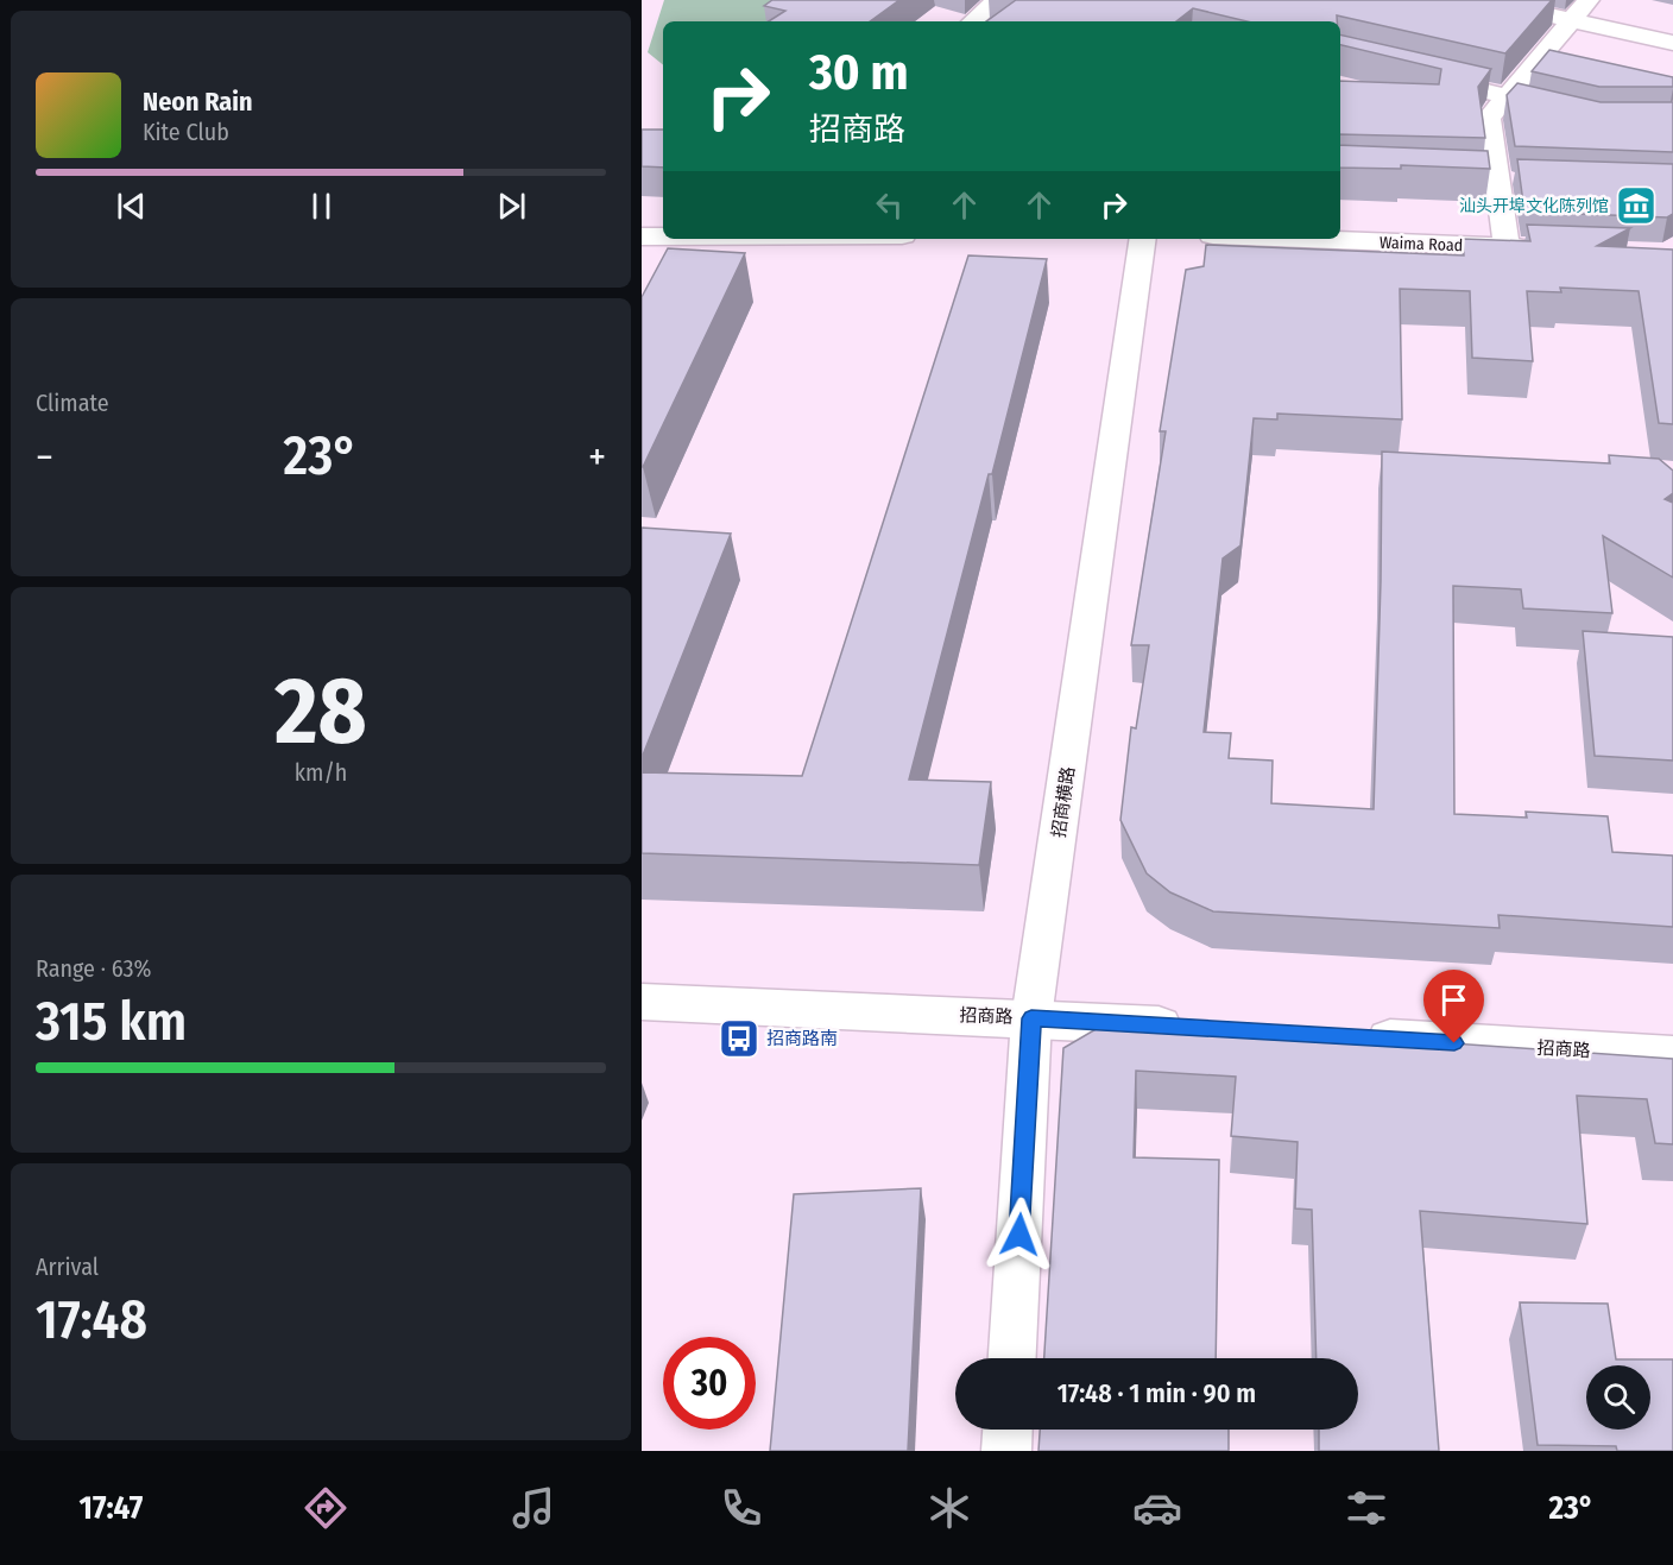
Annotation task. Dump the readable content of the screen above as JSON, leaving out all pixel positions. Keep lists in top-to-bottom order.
{
  "streets": {
    "street": ["Waima Road", "招商横路", "招商路"]
  },
  "crossings": [
    ["招商横路", "招商路"]
  ],
  "places": {
    "museum": ["汕头开埠文化陈列馆"],
    "bus stop": ["招商路南"]
  },
  "page": {
    "turn": ["30 m", "招商路"],
    "song": ["Neon Rain", "Kite Club"],
    "tile": [
      "Climate",
      ["28", "km/h"],
      ["Range · 63%", "315 km"],
      ["Arrival", "17:48"]
    ],
    "heat": ["−", "23°", "+"],
    "limit": "30",
    "trip": "17:48 · 1 min · 90 m",
    "tabs": ["17:47", "23°"]
  }
}
